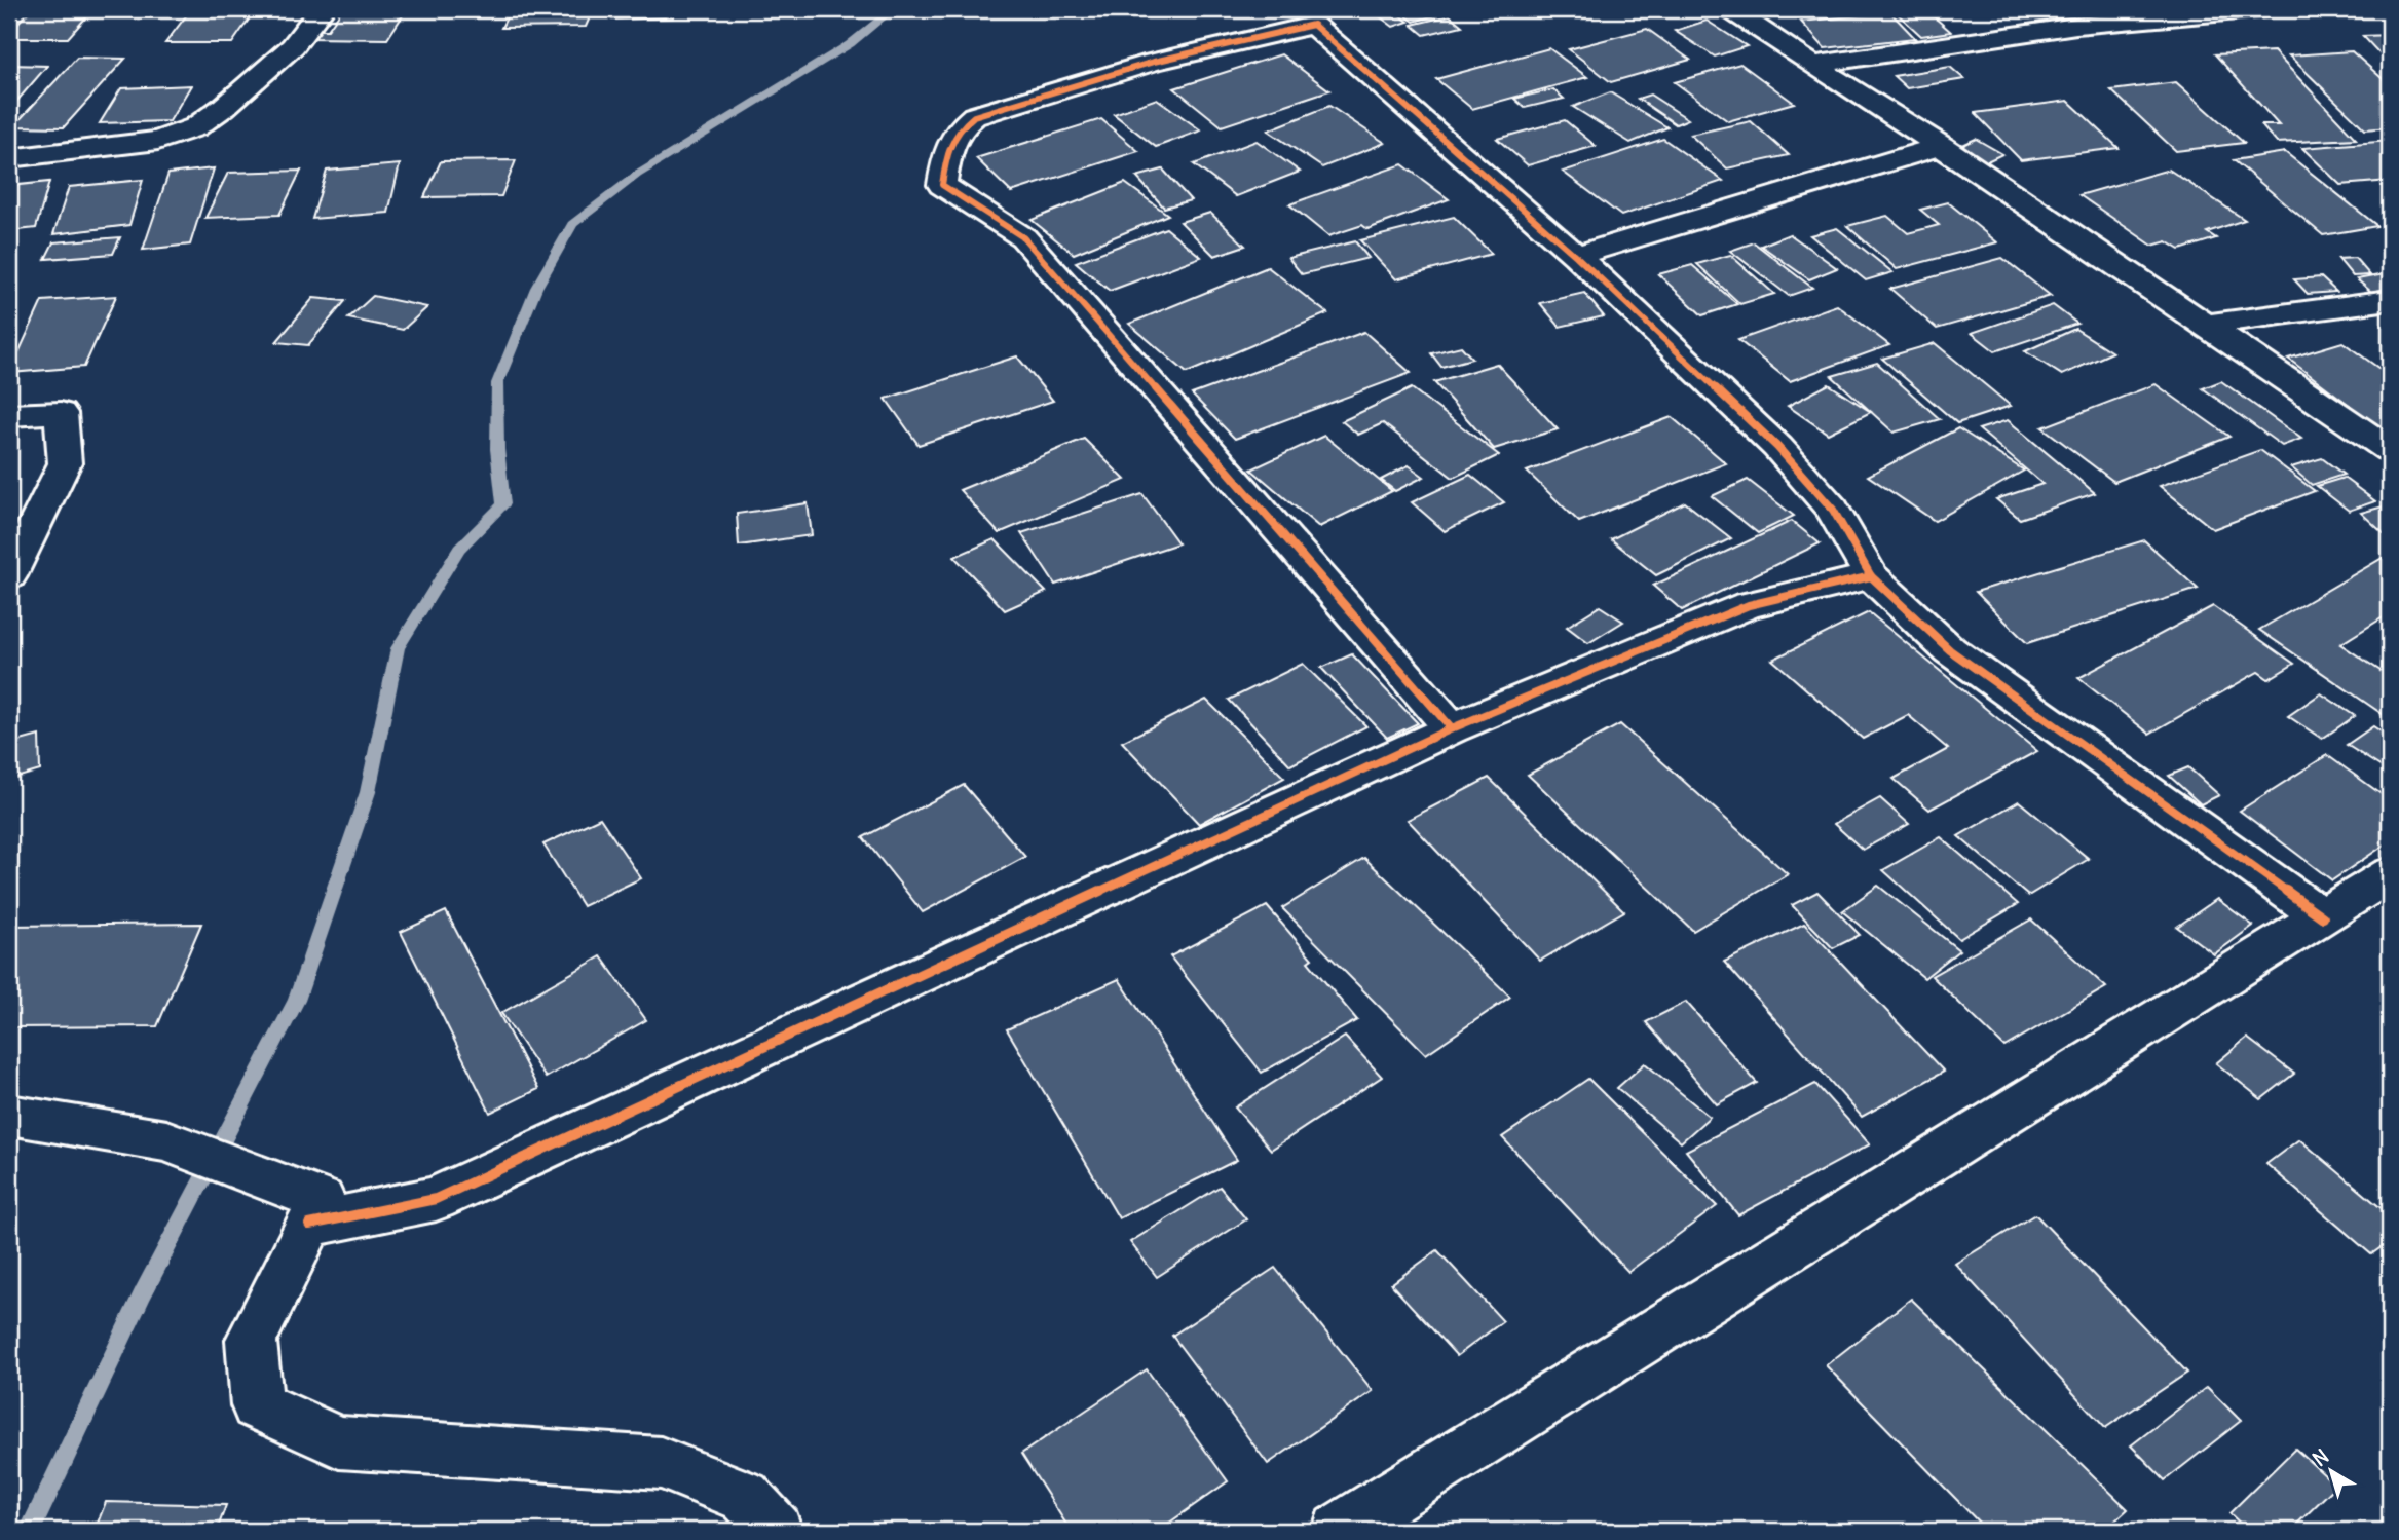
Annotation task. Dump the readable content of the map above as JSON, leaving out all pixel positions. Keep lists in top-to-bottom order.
{
  "north": "top left"
}
